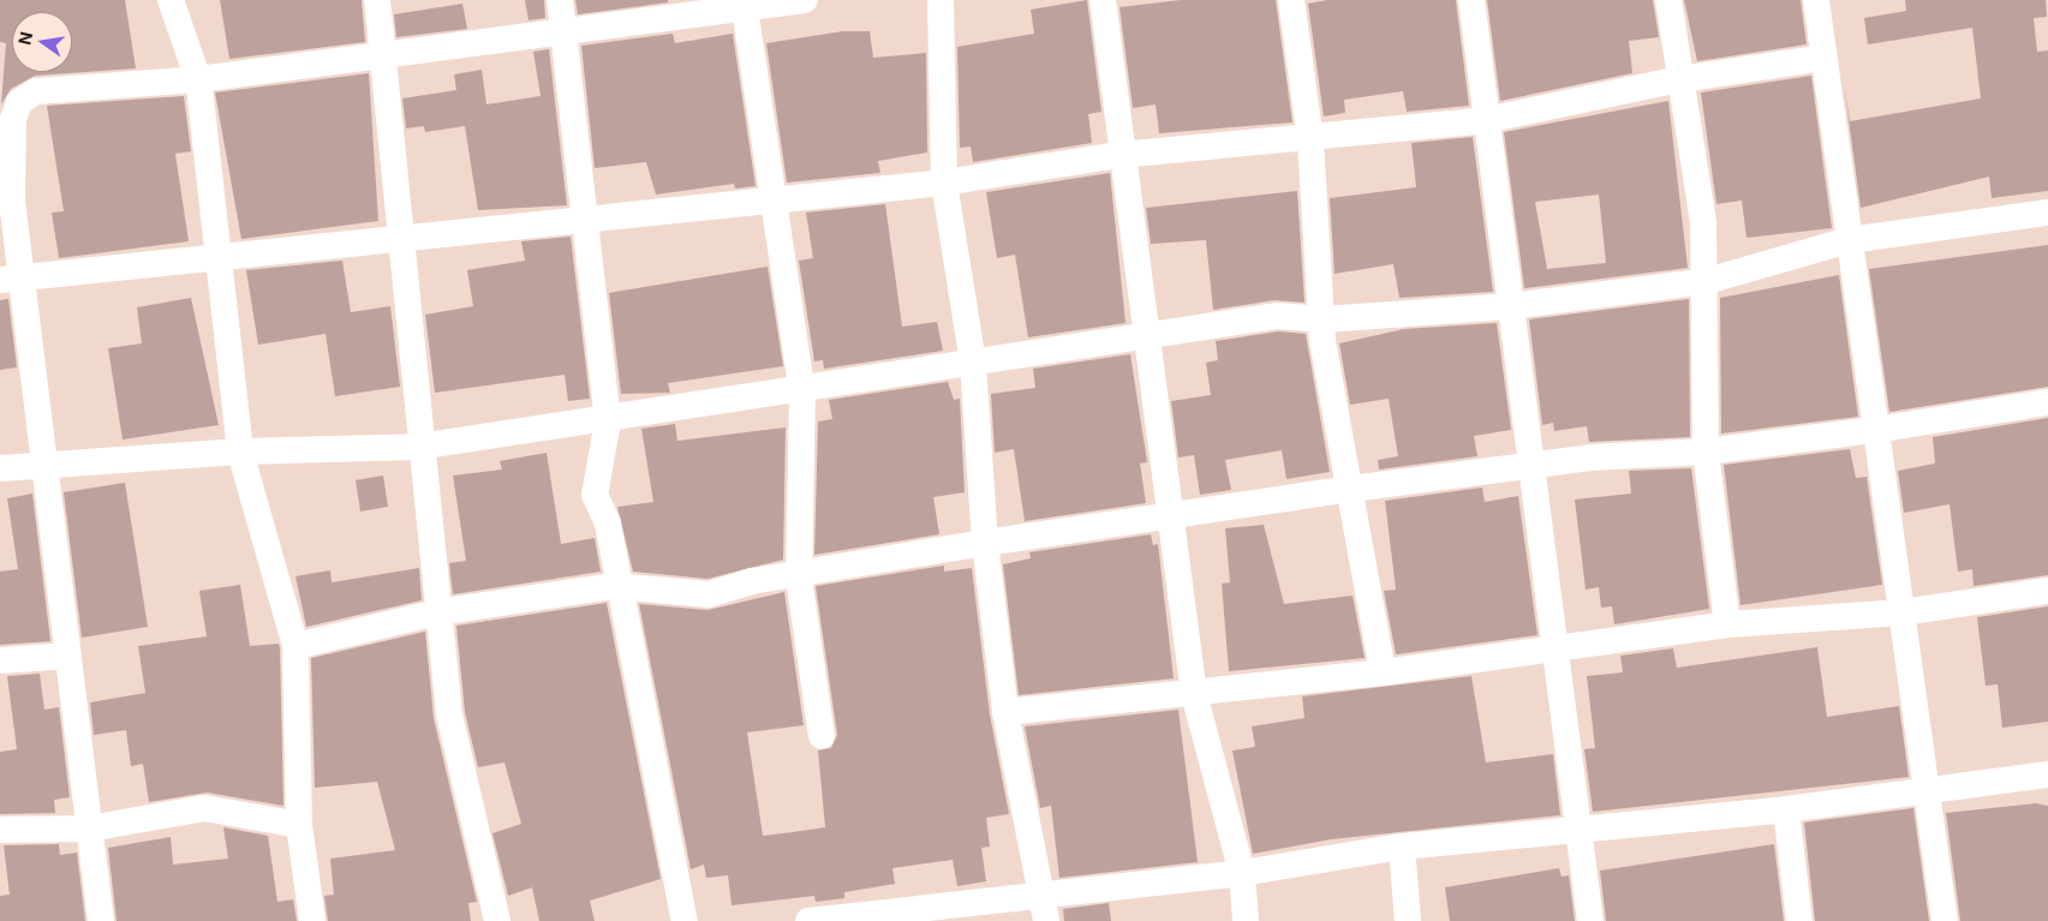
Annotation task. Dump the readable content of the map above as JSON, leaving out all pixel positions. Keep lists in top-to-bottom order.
{
  "north": "left"
}
